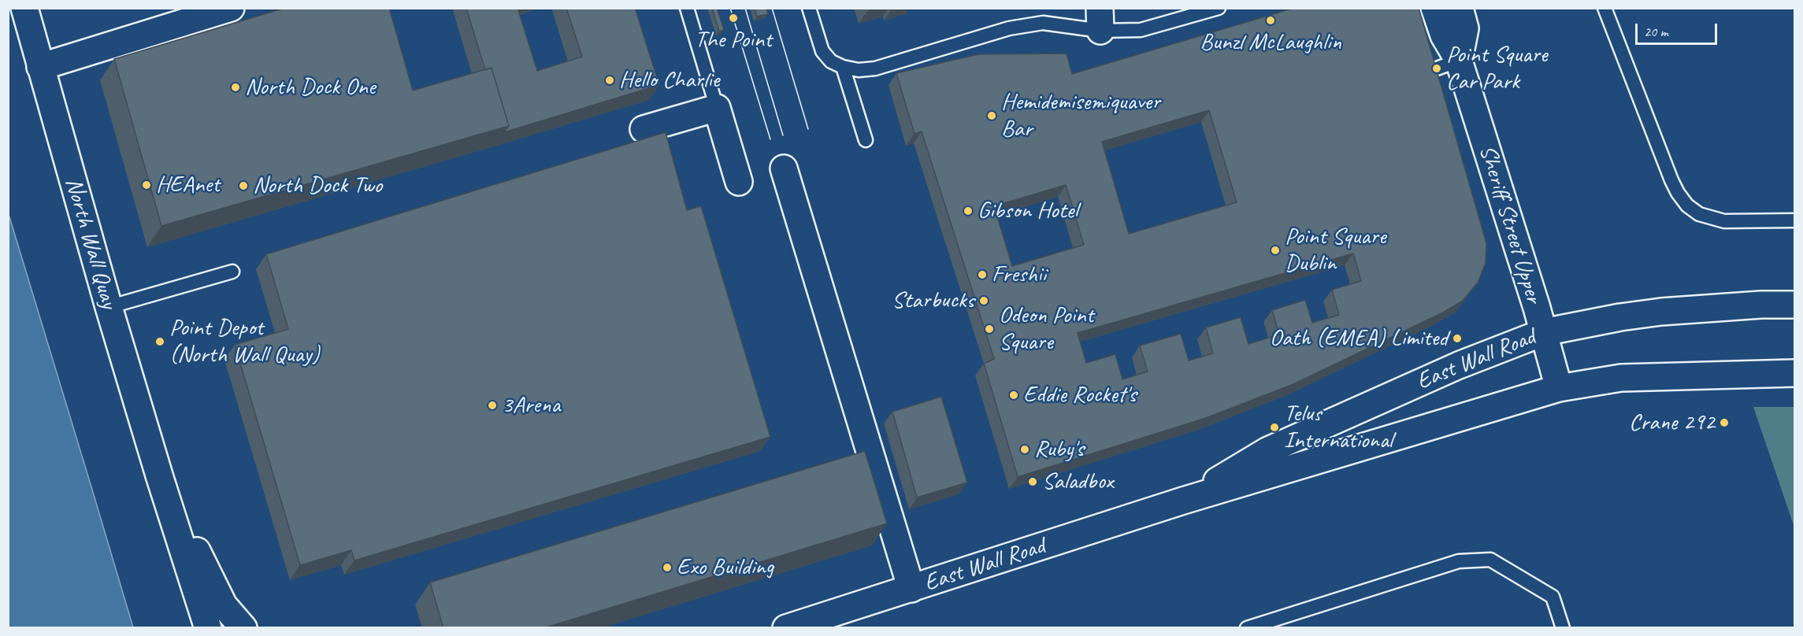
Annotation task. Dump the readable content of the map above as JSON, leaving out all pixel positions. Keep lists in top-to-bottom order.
{
  "streets": {
    "main road": ["Sheriff Street Upper", "North Wall Quay", "East Wall Road"]
  },
  "crossings": [
    ["Sheriff Street Upper", "East Wall Road"]
  ],
  "places": [
    "The Point",
    "Bunzl McLaughlin",
    "Point Square Car Park",
    "Hello Charlie",
    "North Dock One",
    "Hemidemisemiquaver Bar",
    "HEAnet",
    "North Dock Two",
    "Gibson Hotel",
    "Point Square Dublin",
    "Freshii",
    "Starbucks",
    "Odeon Point Square",
    "Oath (EMEA) Limited",
    "Point Depot (North Wall Quay)",
    "Eddie Rocket's",
    "3Arena",
    "Crane 292",
    "Telus International",
    "Ruby's",
    "Saladbox",
    "Exo Building"
  ],
  "scale_bar": "20 m"
}
